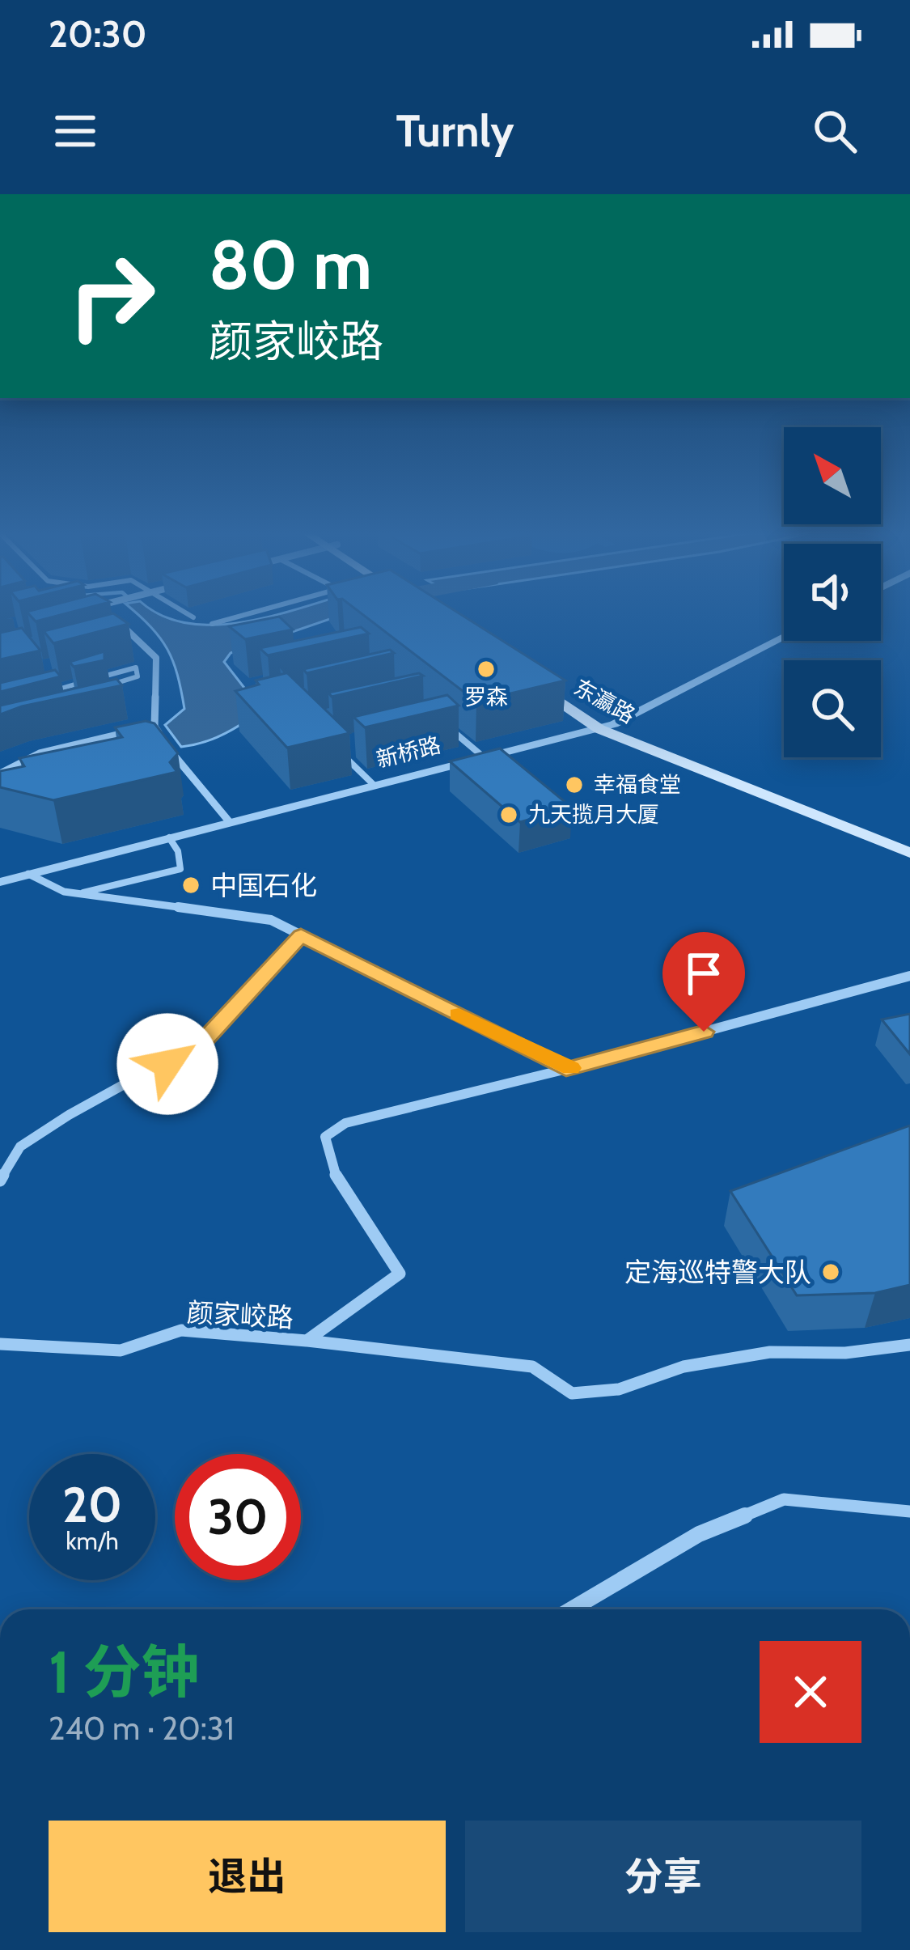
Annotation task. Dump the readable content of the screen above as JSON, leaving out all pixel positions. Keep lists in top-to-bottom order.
{
  "streets": {
    "main road": ["东瀛路"],
    "street": ["新桥路", "颜家峧路"]
  },
  "crossings": [
    ["东瀛路", "新桥路"]
  ],
  "places": [
    "罗森",
    "幸福食堂",
    "九天揽月大厦",
    "中国石化",
    "定海巡特警大队"
  ],
  "north": "top left",
  "page": {
    "status": "20:30",
    "header": "Turnly",
    "turn": ["80 m", "颜家峧路"],
    "speed": "20 km/h",
    "limit": "30",
    "heading": ["1 分钟", "240 m · 20:31"],
    "buttons": ["退出", "分享"]
  }
}
